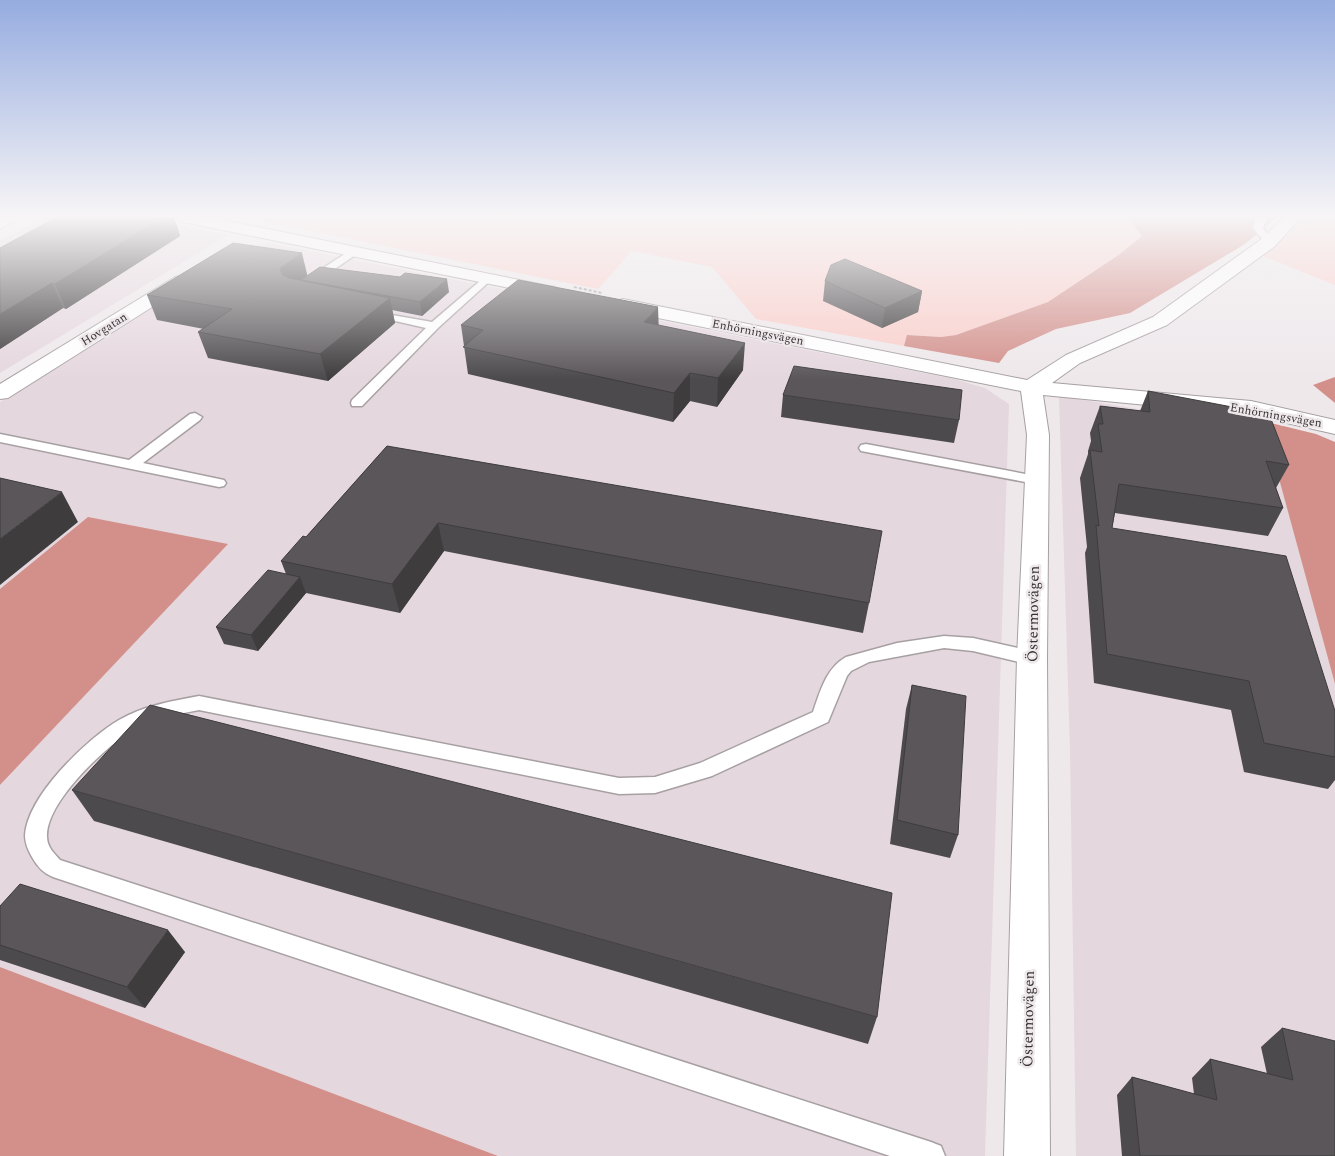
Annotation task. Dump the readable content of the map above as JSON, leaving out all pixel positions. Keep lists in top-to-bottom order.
{
  "streets": {
    "street": ["Hovgatan", "Enhörningsvägen", "Östermovägen"]
  },
  "crossings": [
    ["Enhörningsvägen", "Östermovägen"]
  ]
}
